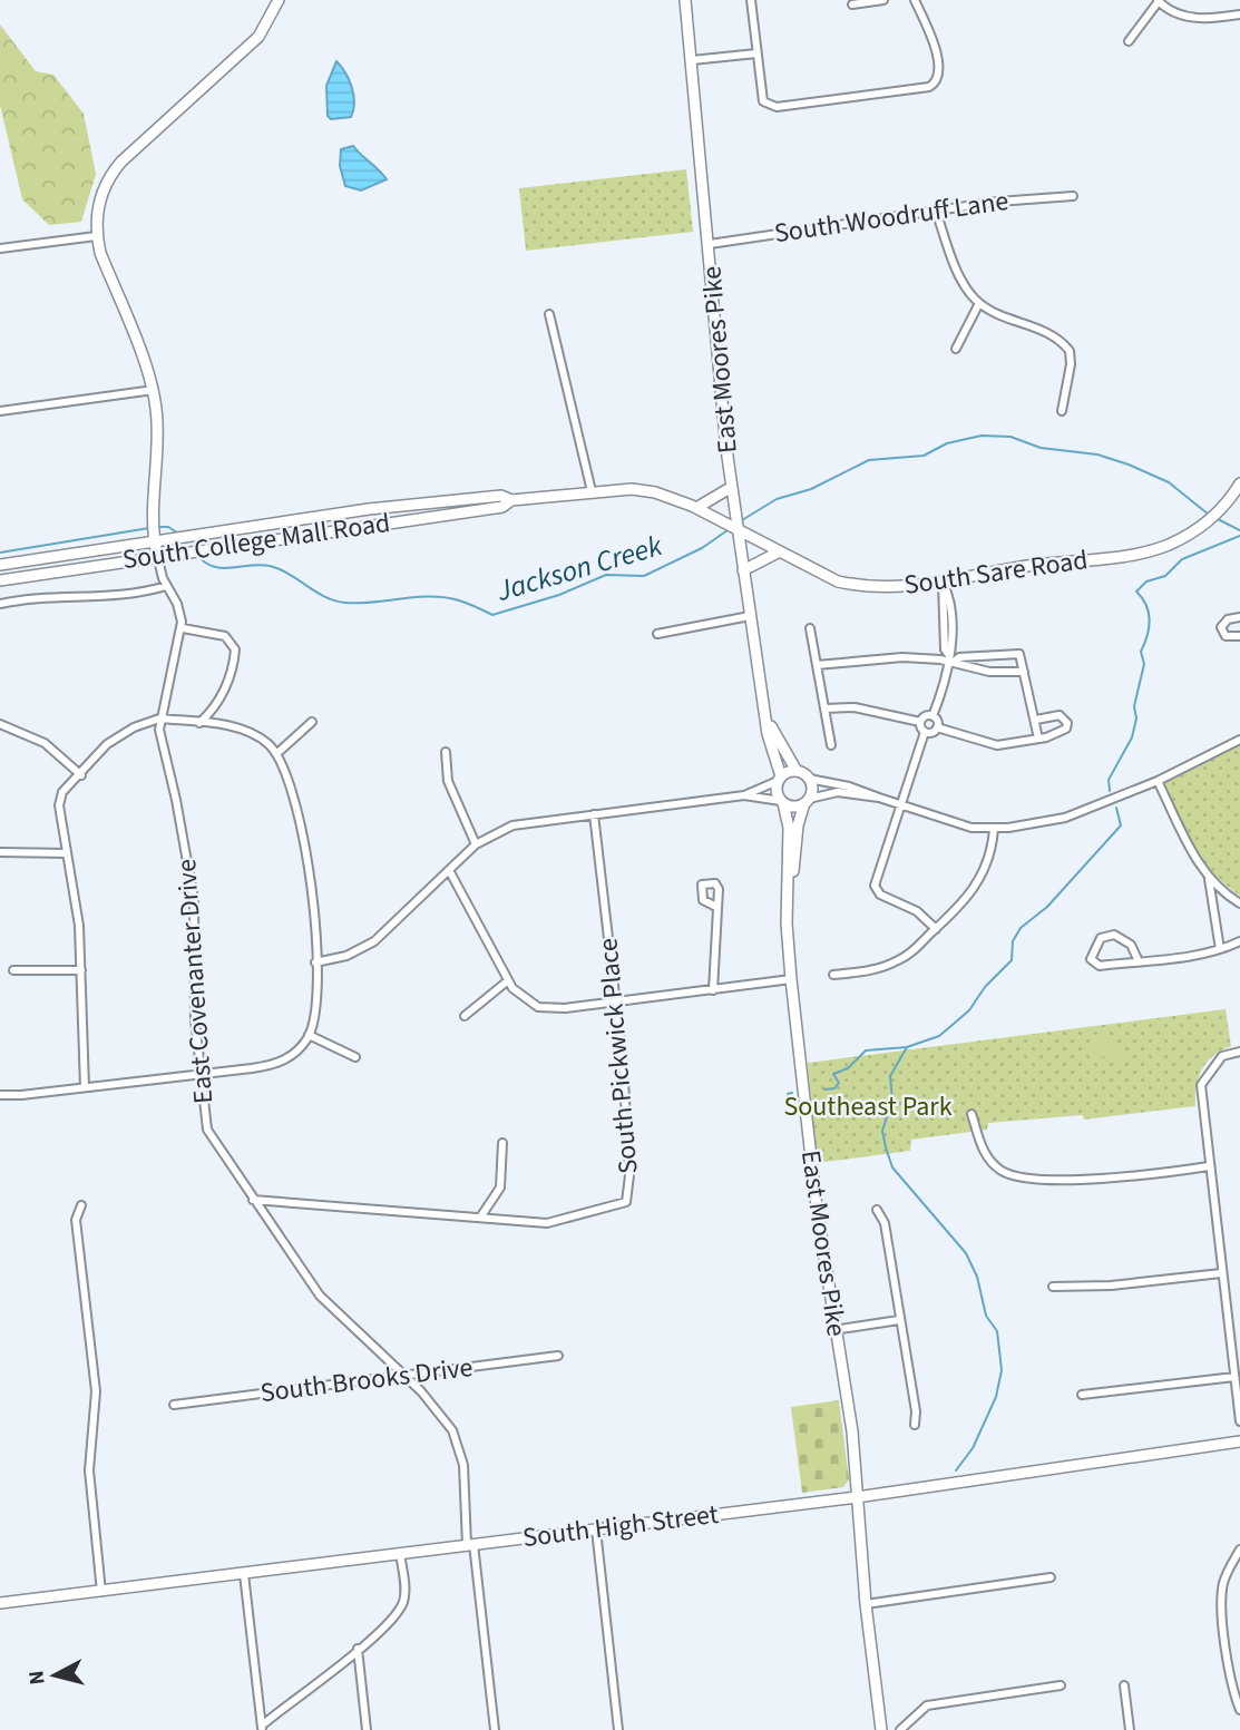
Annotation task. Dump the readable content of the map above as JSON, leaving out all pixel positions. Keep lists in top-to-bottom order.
{
  "streets": {
    "main road": [
      "East Moores Pike",
      "South College Mall Road",
      "South Sare Road",
      "South High Street"
    ],
    "street": [
      "South Woodruff Lane",
      "East Covenanter Drive",
      "South Pickwick Place",
      "South Brooks Drive"
    ]
  },
  "crossings": [
    ["South Woodruff Lane", "East Moores Pike"],
    ["East Moores Pike", "South College Mall Road"],
    ["East Moores Pike", "South Sare Road"],
    ["East Moores Pike", "South High Street"],
    ["South College Mall Road", "South Sare Road"],
    ["East Covenanter Drive", "South Pickwick Place"],
    ["East Covenanter Drive", "South Brooks Drive"],
    ["East Covenanter Drive", "South High Street"]
  ],
  "water": ["Jackson Creek"],
  "parks": ["Southeast Park"],
  "north": "left"
}
